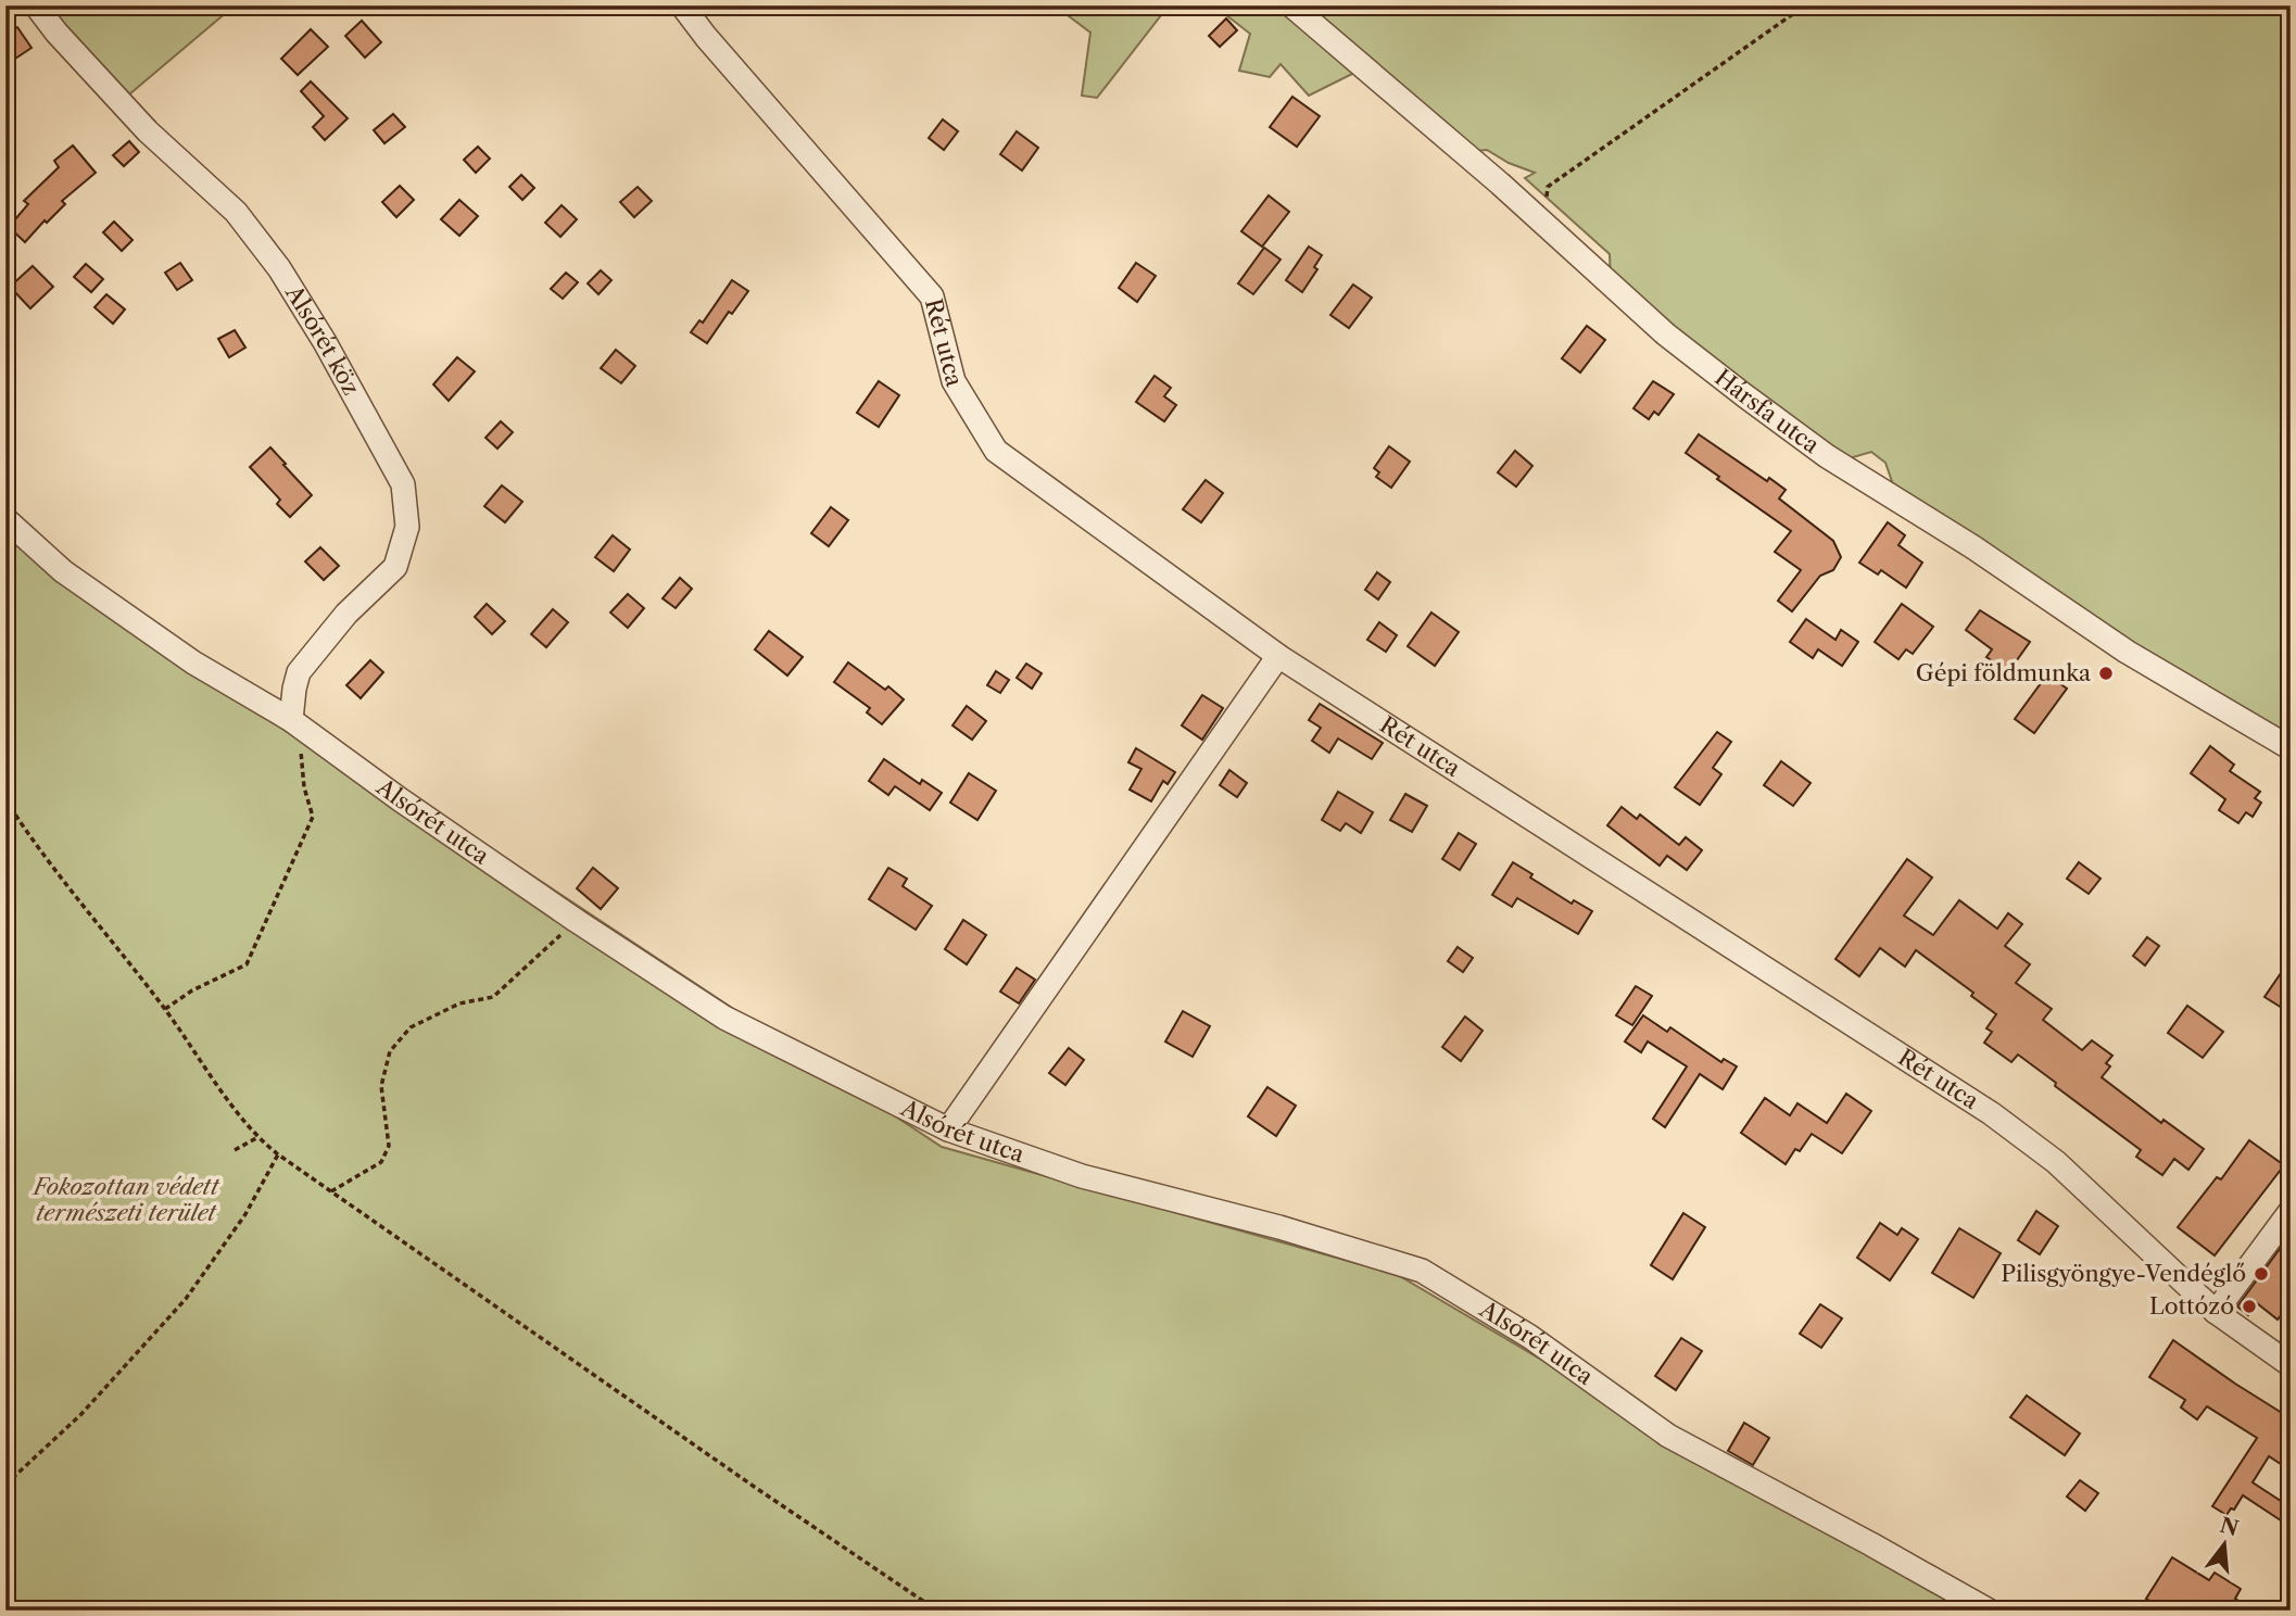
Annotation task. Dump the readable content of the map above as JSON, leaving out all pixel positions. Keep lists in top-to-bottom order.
{
  "streets": {
    "street": [
      "Alsórét köz",
      "Rét utca",
      "Hársfa utca",
      "Alsórét utca"
    ]
  },
  "crossings": [
    ["Alsórét köz", "Alsórét utca"]
  ],
  "parks": ["Fokozottan védett természeti terület"],
  "places": ["Gépi földmunka", "Pilisgyöngye-Vendéglő", "Lottózó"],
  "north": "top"
}
